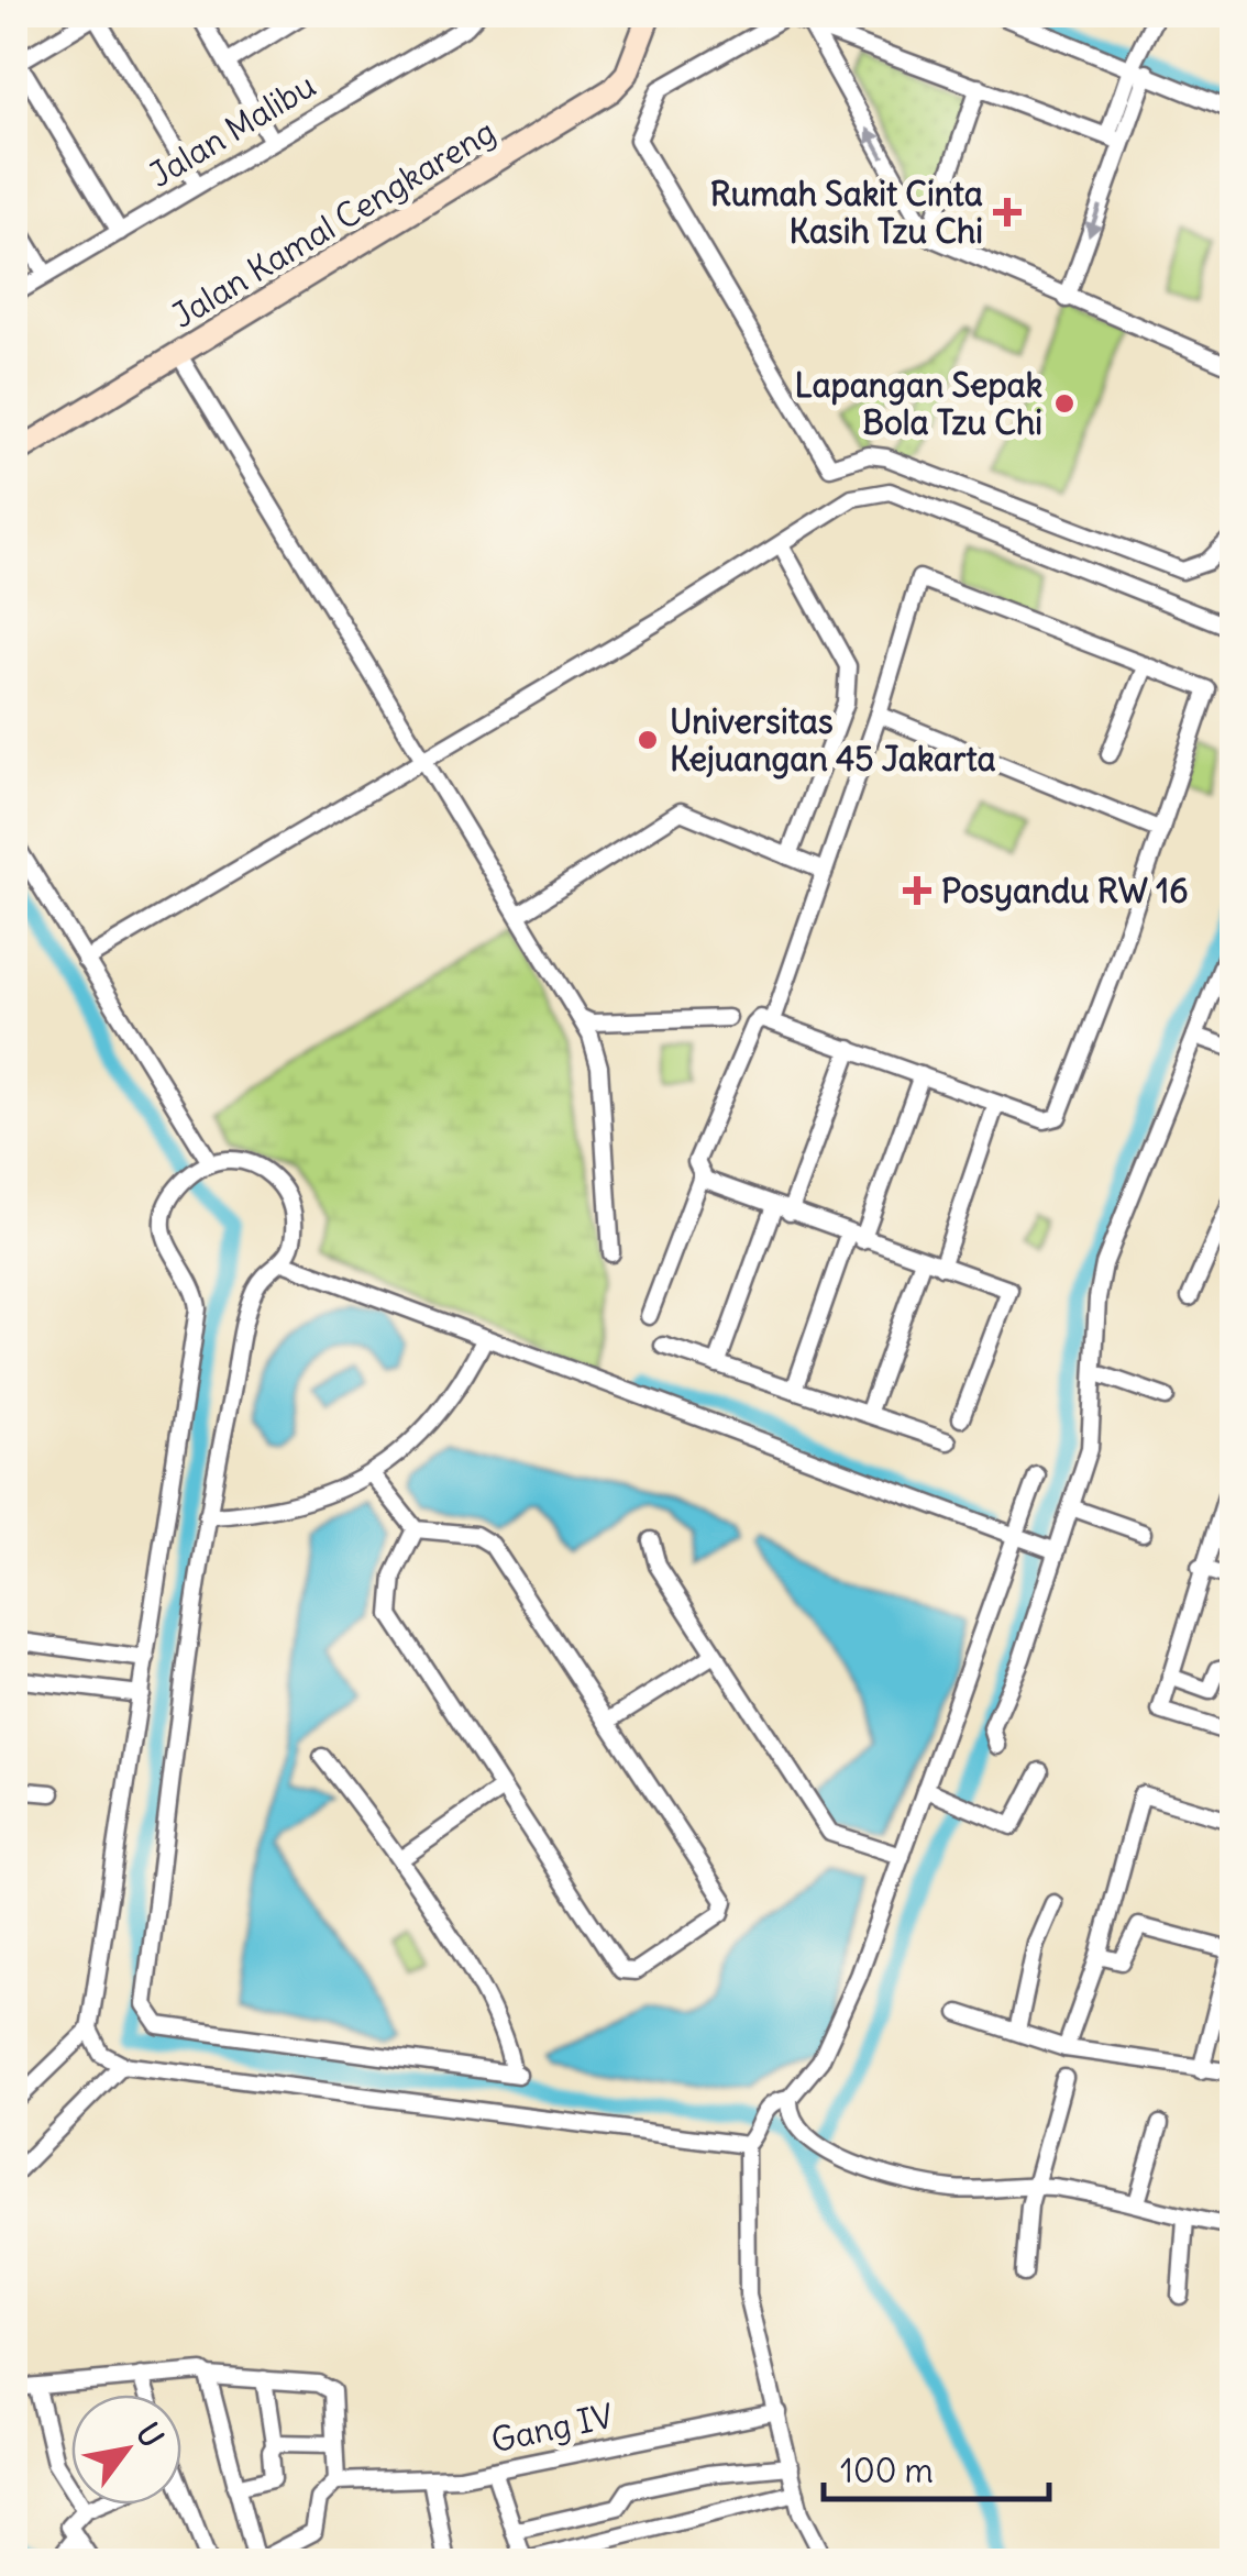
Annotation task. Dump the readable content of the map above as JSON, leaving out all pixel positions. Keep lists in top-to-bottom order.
{
  "streets": {
    "street": ["Jalan Malibu", "Jalan Kamal Cengkareng", "Gang IV"]
  },
  "places": {
    "health": ["Rumah Sakit Cinta Kasih Tzu Chi", "Posyandu RW 16"],
    "other": ["Lapangan Sepak Bola Tzu Chi", "Universitas Kejuangan 45 Jakarta"]
  },
  "scale_bar": "100 m",
  "north": "top right"
}
